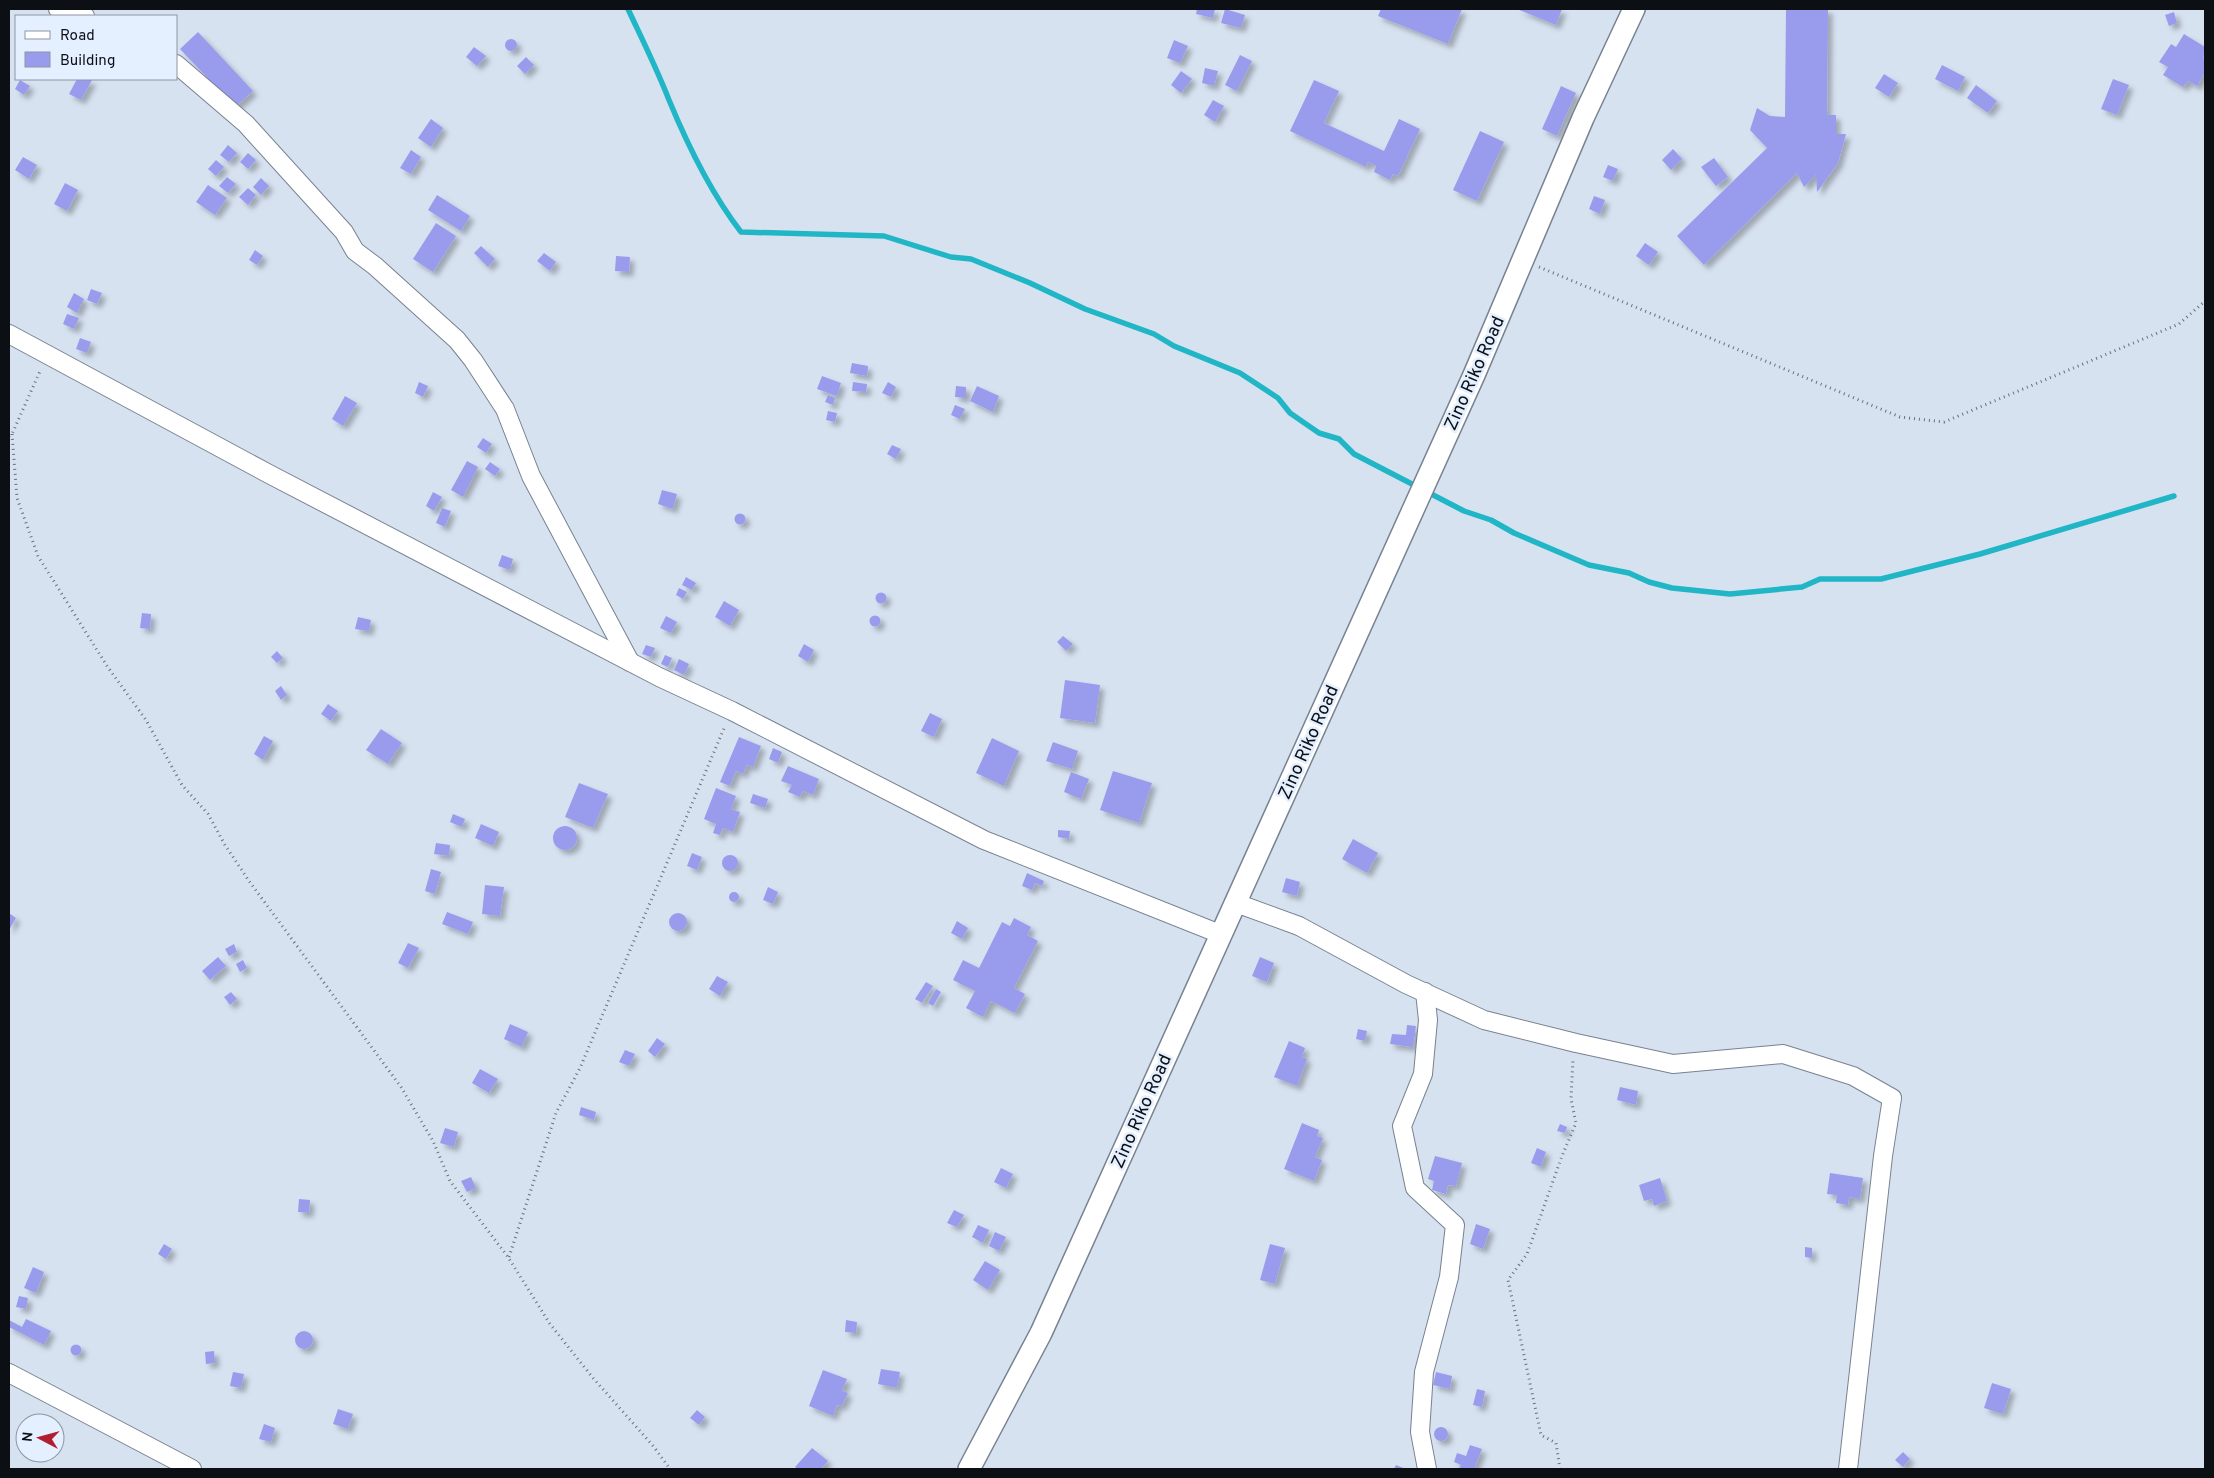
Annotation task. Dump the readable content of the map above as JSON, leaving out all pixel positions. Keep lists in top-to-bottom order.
{
  "streets": {
    "street": ["Zino Riko Road"]
  },
  "legend": ["Road", "Building"],
  "north": "left"
}
